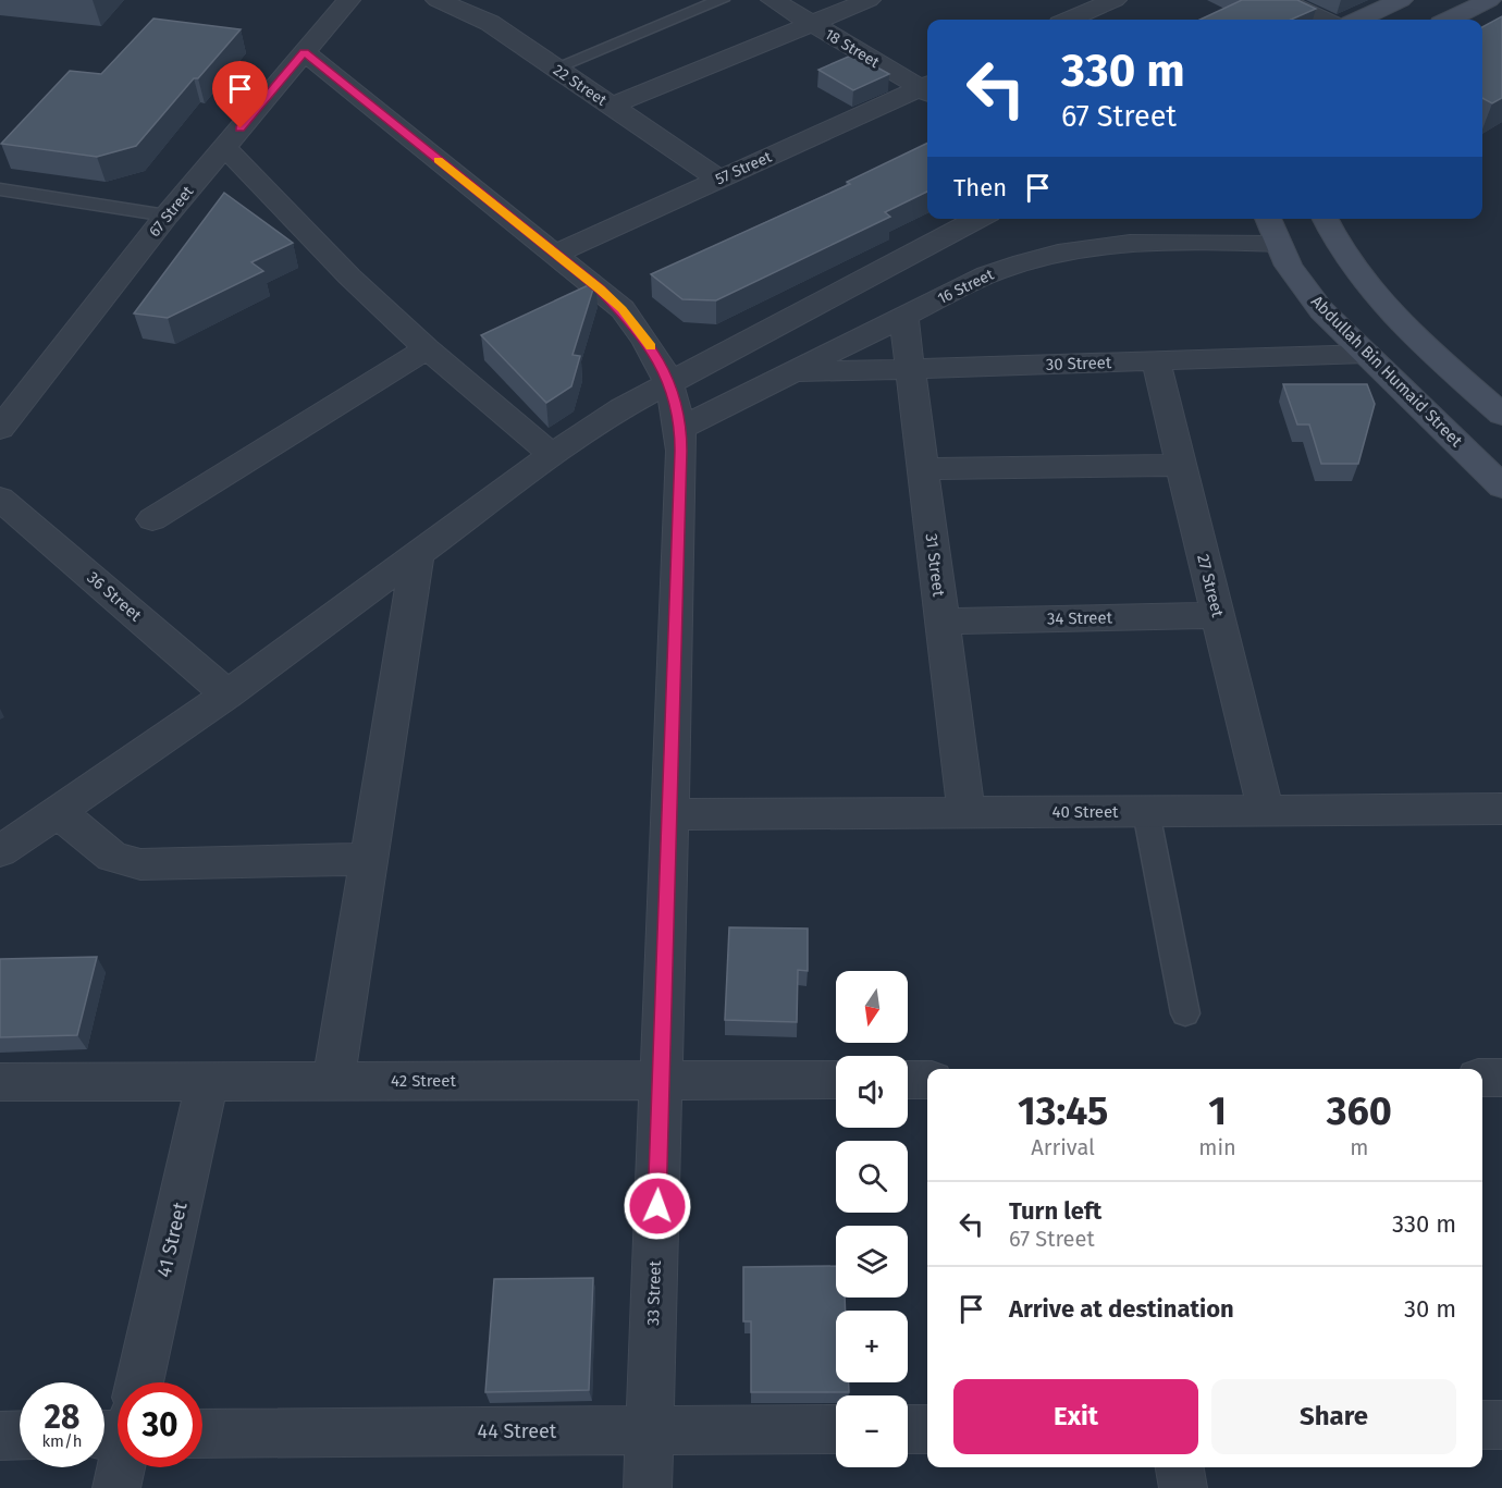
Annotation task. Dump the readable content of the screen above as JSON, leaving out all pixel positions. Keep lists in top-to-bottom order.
{
  "streets": {
    "street": [
      "18 Street",
      "22 Street",
      "57 Street",
      "67 Street",
      "16 Street",
      "30 Street",
      "Abdullah Bin Humaid Street",
      "31 Street",
      "27 Street",
      "36 Street",
      "34 Street",
      "40 Street",
      "42 Street",
      "41 Street",
      "33 Street",
      "44 Street"
    ]
  },
  "crossings": [
    ["22 Street", "57 Street"],
    ["57 Street", "33 Street"],
    ["67 Street", "33 Street"],
    ["16 Street", "30 Street"],
    ["16 Street", "Abdullah Bin Humaid Street"],
    ["16 Street", "31 Street"],
    ["16 Street", "33 Street"],
    ["30 Street", "Abdullah Bin Humaid Street"],
    ["30 Street", "31 Street"],
    ["30 Street", "27 Street"],
    ["31 Street", "34 Street"],
    ["31 Street", "40 Street"],
    ["27 Street", "34 Street"],
    ["27 Street", "40 Street"],
    ["40 Street", "33 Street"],
    ["42 Street", "41 Street"],
    ["42 Street", "33 Street"],
    ["33 Street", "44 Street"]
  ],
  "north": "bottom",
  "page": {
    "turn": ["330 m", "67 Street"],
    "then": "Then",
    "map_buttons": ["+", "−"],
    "eta": [
      "13:45",
      "Arrival",
      "1",
      "min",
      "360",
      "m"
    ],
    "list": [
      {
        "name": "Turn left",
        "note": "67 Street",
        "value": "330 m"
      },
      {
        "name": "Arrive at destination",
        "value": "30 m"
      }
    ],
    "buttons": ["Exit", "Share"],
    "speed": "28 km/h",
    "limit": "30"
  }
}
